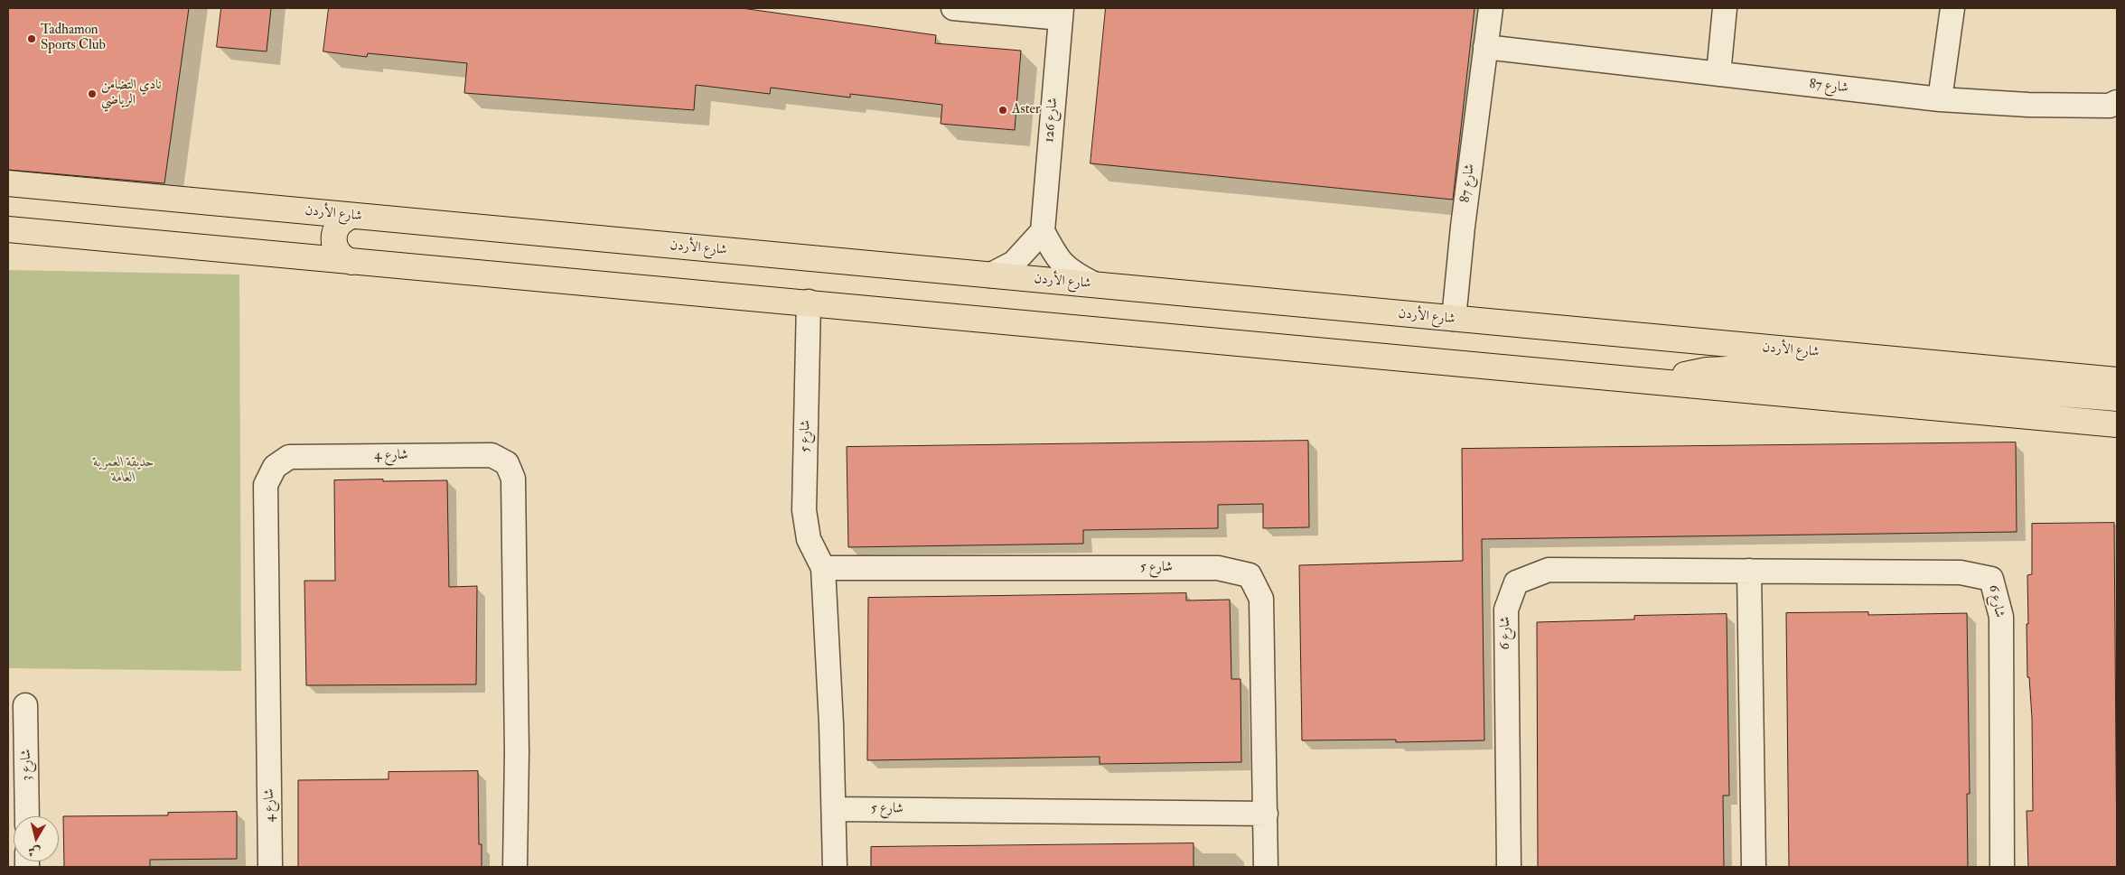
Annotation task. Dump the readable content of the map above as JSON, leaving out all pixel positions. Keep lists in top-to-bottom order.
{
  "streets": {
    "main road": ["شارع الأردن"],
    "street": [
      "شارع 87",
      "شارع 126",
      "شارع 5",
      "شارع 4",
      "شارع 6",
      "شارع 3"
    ]
  },
  "crossings": [
    ["شارع 87", "شارع الأردن"]
  ],
  "parks": ["حديقة العمرية العامة"],
  "places": ["Tadhamon Sports Club", "نادي التضامن الرياضي", "Aster"],
  "north": "bottom"
}
